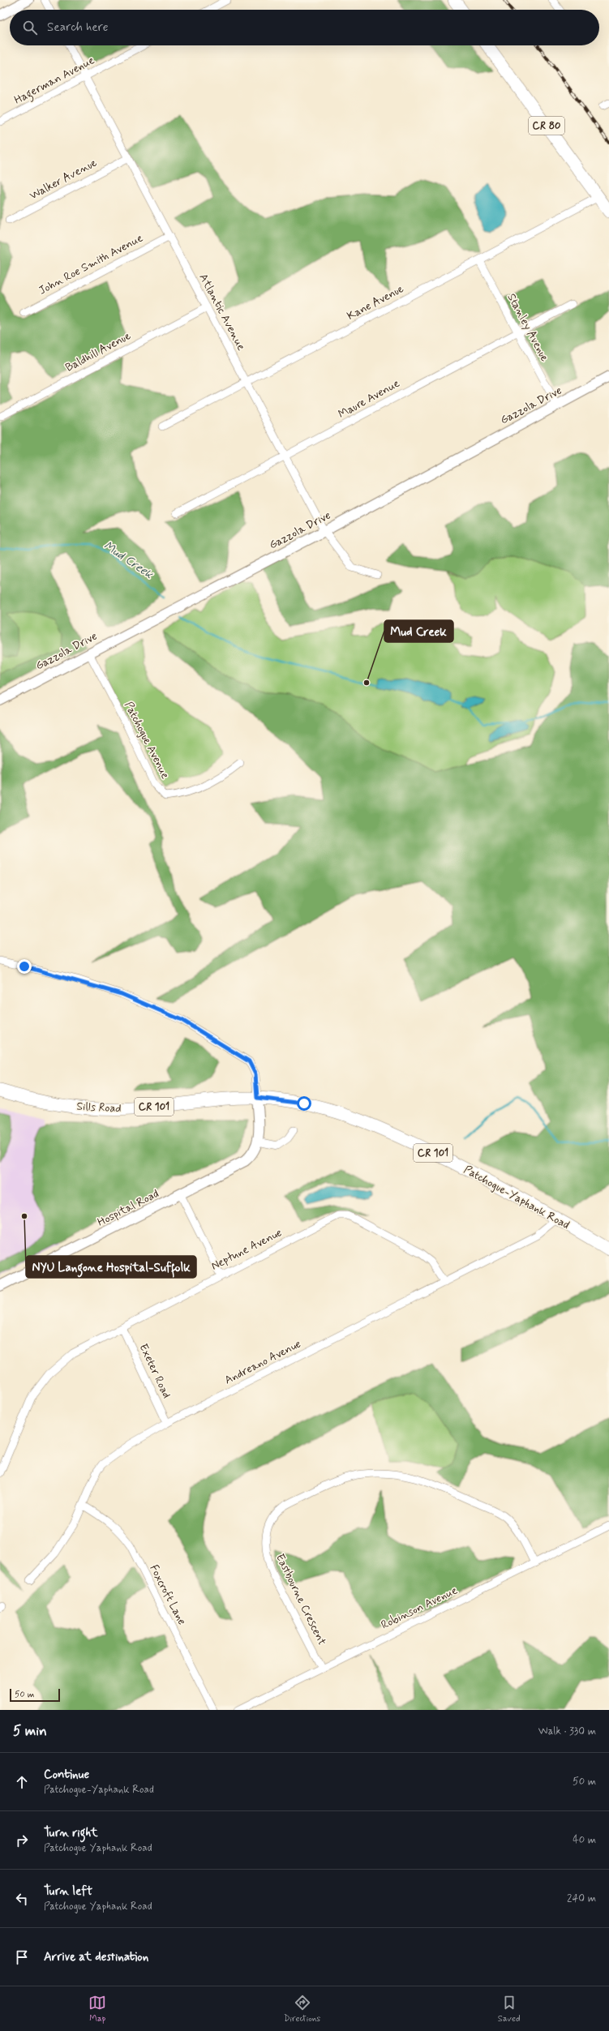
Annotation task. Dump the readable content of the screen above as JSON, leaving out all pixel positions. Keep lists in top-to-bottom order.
{
  "streets": {
    "main road": [
      "CR 80",
      "CR 101",
      "Sills Road",
      "Patchogue-Yaphank Road"
    ],
    "street": [
      "Hagerman Avenue",
      "Walker Avenue",
      "John Roe Smith Avenue",
      "Kane Avenue",
      "Atlantic Avenue",
      "Stanley Avenue",
      "Baldhill Avenue",
      "Maure Avenue",
      "Gazzola Drive",
      "Patchogue Avenue",
      "Hospital Road",
      "Neptune Avenue",
      "Andreano Avenue",
      "Exeter Road",
      "Foxcroft Lane",
      "Eastbourne Crescent",
      "Robinson Avenue"
    ]
  },
  "crossings": [
    ["Hagerman Avenue", "Atlantic Avenue"],
    ["CR 80", "Kane Avenue"],
    ["Walker Avenue", "Atlantic Avenue"],
    ["John Roe Smith Avenue", "Atlantic Avenue"],
    ["Kane Avenue", "Atlantic Avenue"],
    ["Kane Avenue", "Stanley Avenue"],
    ["Atlantic Avenue", "Baldhill Avenue"],
    ["Atlantic Avenue", "Maure Avenue"],
    ["Atlantic Avenue", "Gazzola Drive"],
    ["Stanley Avenue", "Maure Avenue"],
    ["Stanley Avenue", "Gazzola Drive"],
    ["Gazzola Drive", "Patchogue Avenue"],
    ["Sills Road", "Patchogue-Yaphank Road"],
    ["Sills Road", "Hospital Road"],
    ["Patchogue-Yaphank Road", "Hospital Road"],
    ["Patchogue-Yaphank Road", "Andreano Avenue"],
    ["Neptune Avenue", "Andreano Avenue"],
    ["Neptune Avenue", "Exeter Road"],
    ["Andreano Avenue", "Exeter Road"],
    ["Andreano Avenue", "Foxcroft Lane"],
    ["Eastbourne Crescent", "Robinson Avenue"]
  ],
  "water": ["Mud Creek"],
  "places": ["Mud Creek", "NYU Langone Hospital-Suffolk"],
  "scale_bar": "50 m",
  "page": {
    "search": "Search here",
    "scale": "50 m",
    "heading": ["5 min", "Walk · 330 m"],
    "list": [
      ["Continue", "Patchogue-Yaphank Road", "50 m"],
      ["Turn right", "Patchogue Yaphank Road", "40 m"],
      ["Turn left", "Patchogue Yaphank Road", "240 m"],
      "Arrive at destination"
    ],
    "nav": ["Map", "Directions", "Saved"]
  }
}
